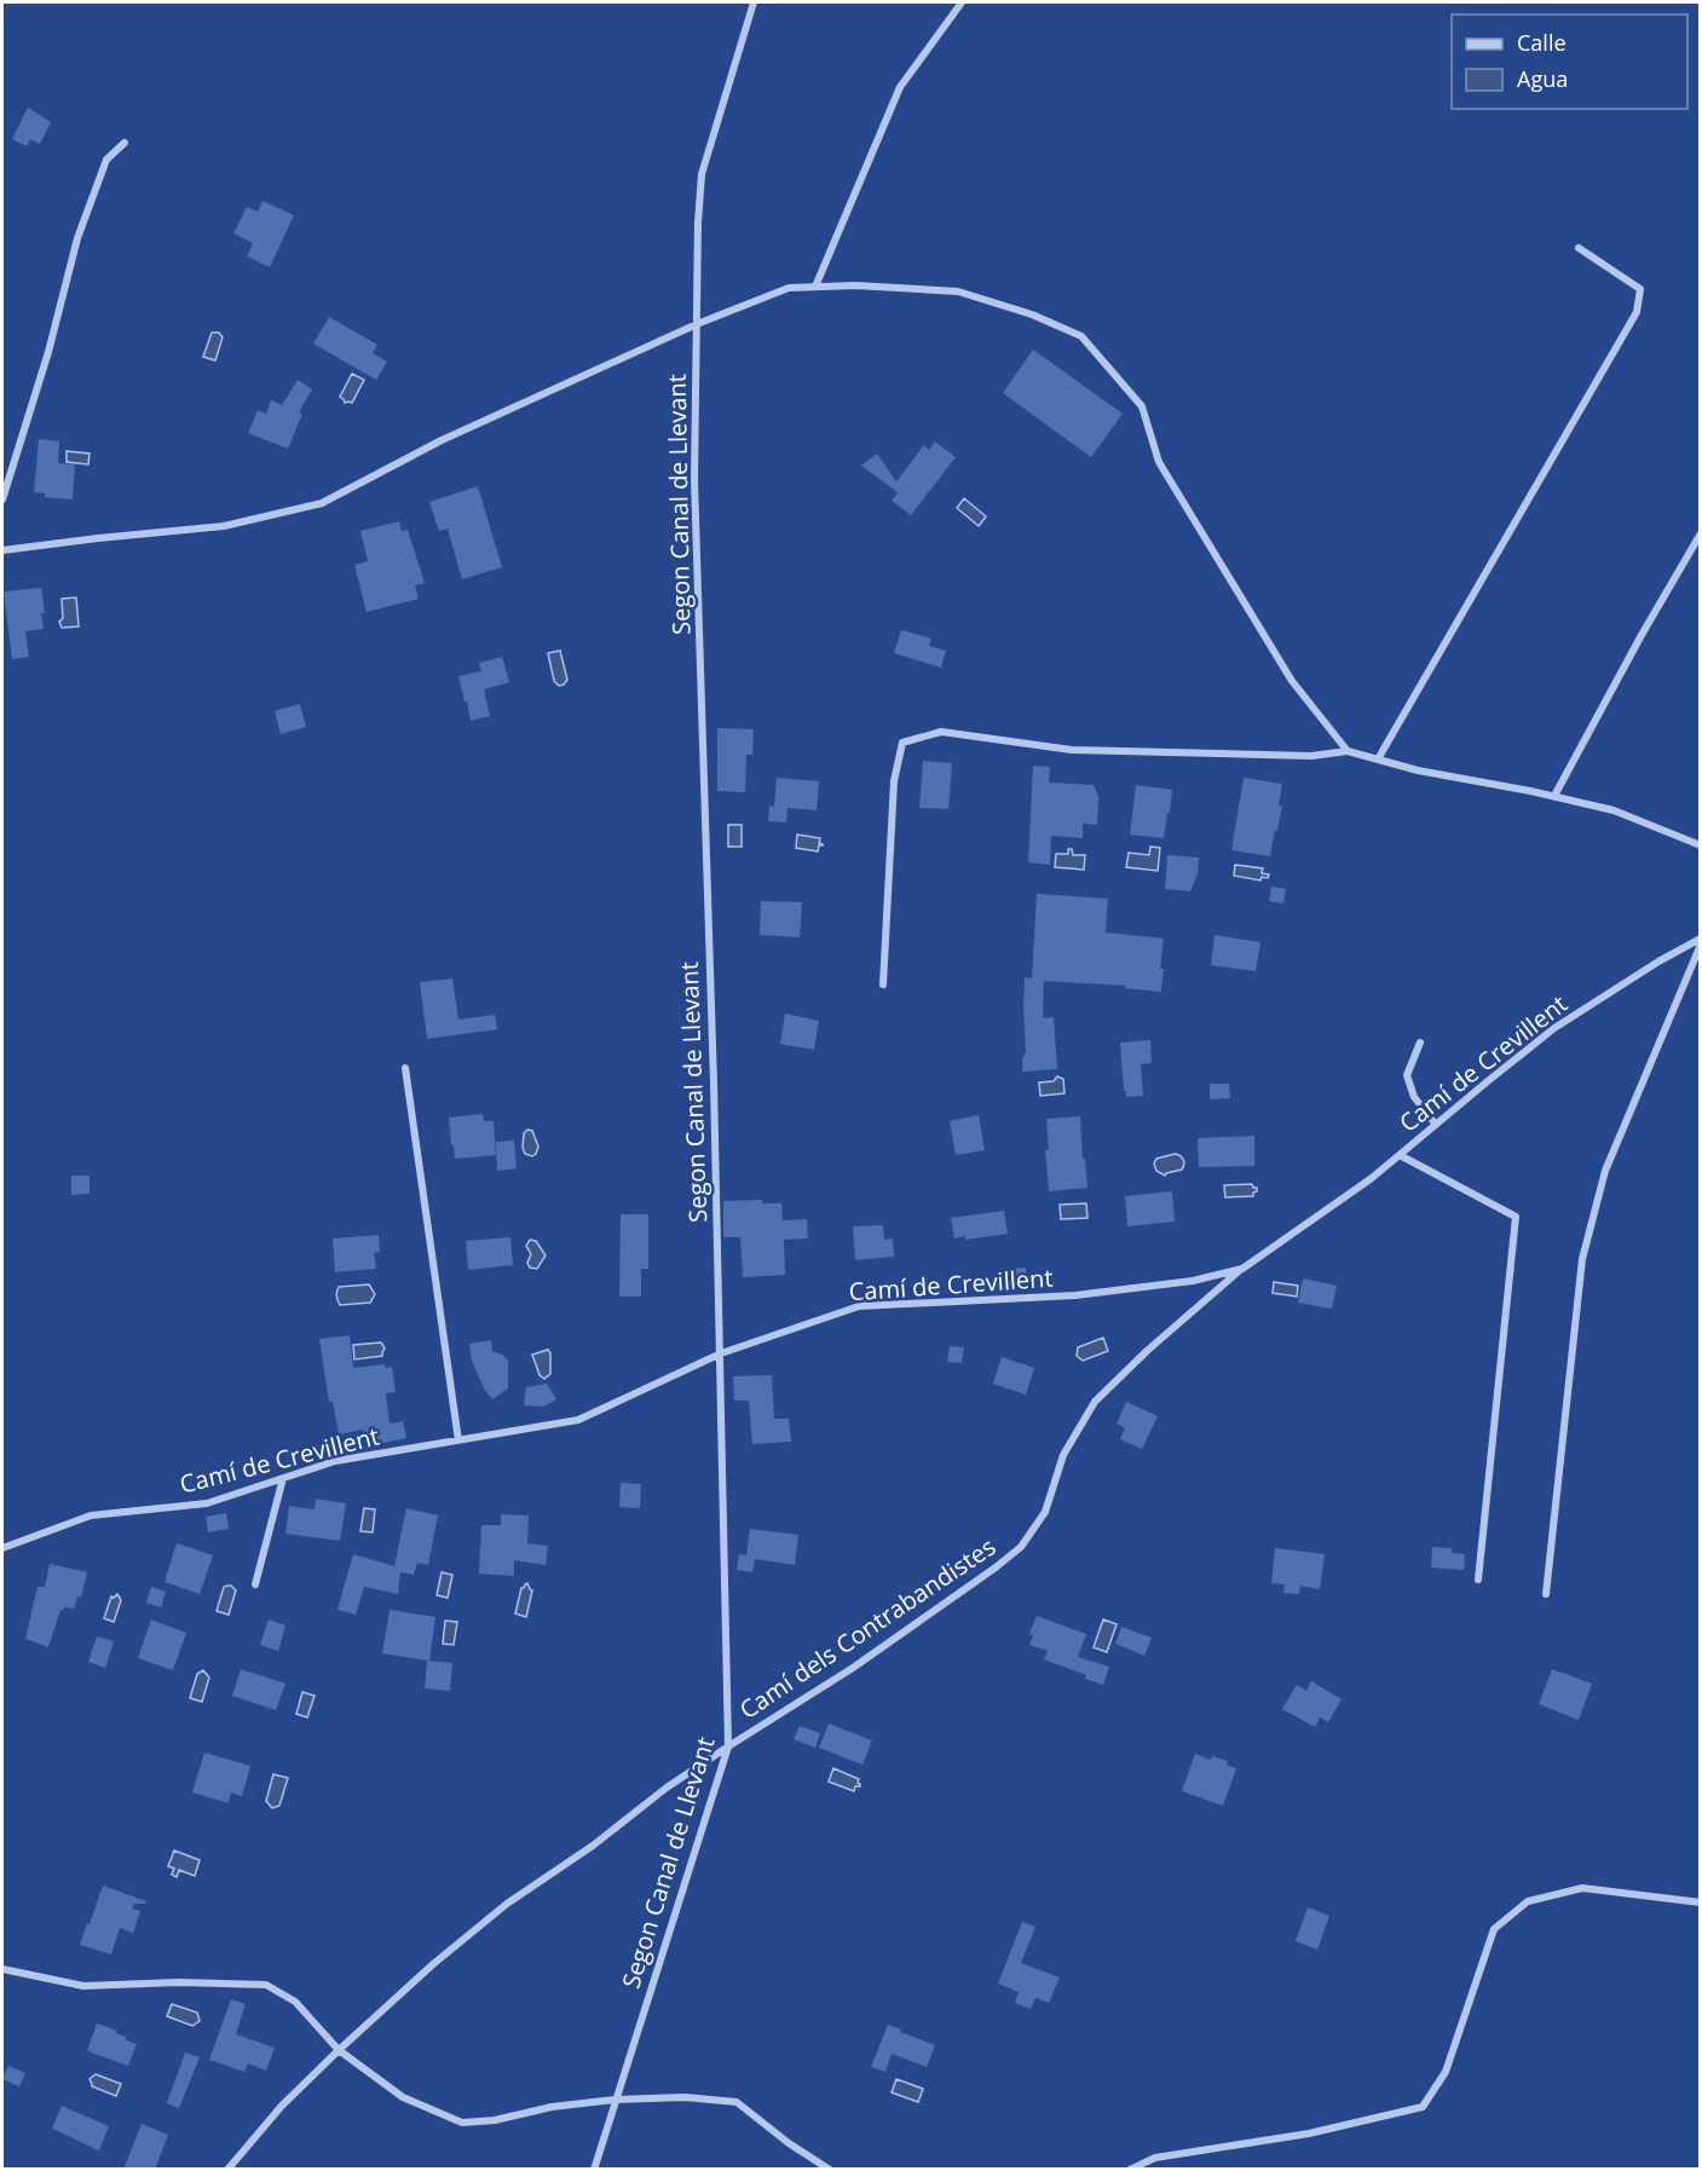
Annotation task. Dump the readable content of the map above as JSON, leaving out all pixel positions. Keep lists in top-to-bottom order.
{
  "streets": {
    "street": ["Segon Canal de Llevant", "Camí de Crevillent", "Camí dels Contrabandistes"]
  },
  "crossings": [
    ["Segon Canal de Llevant", "Camí de Crevillent"],
    ["Segon Canal de Llevant", "Camí dels Contrabandistes"],
    ["Camí de Crevillent", "Camí dels Contrabandistes"]
  ],
  "legend": ["Calle", "Agua"]
}
